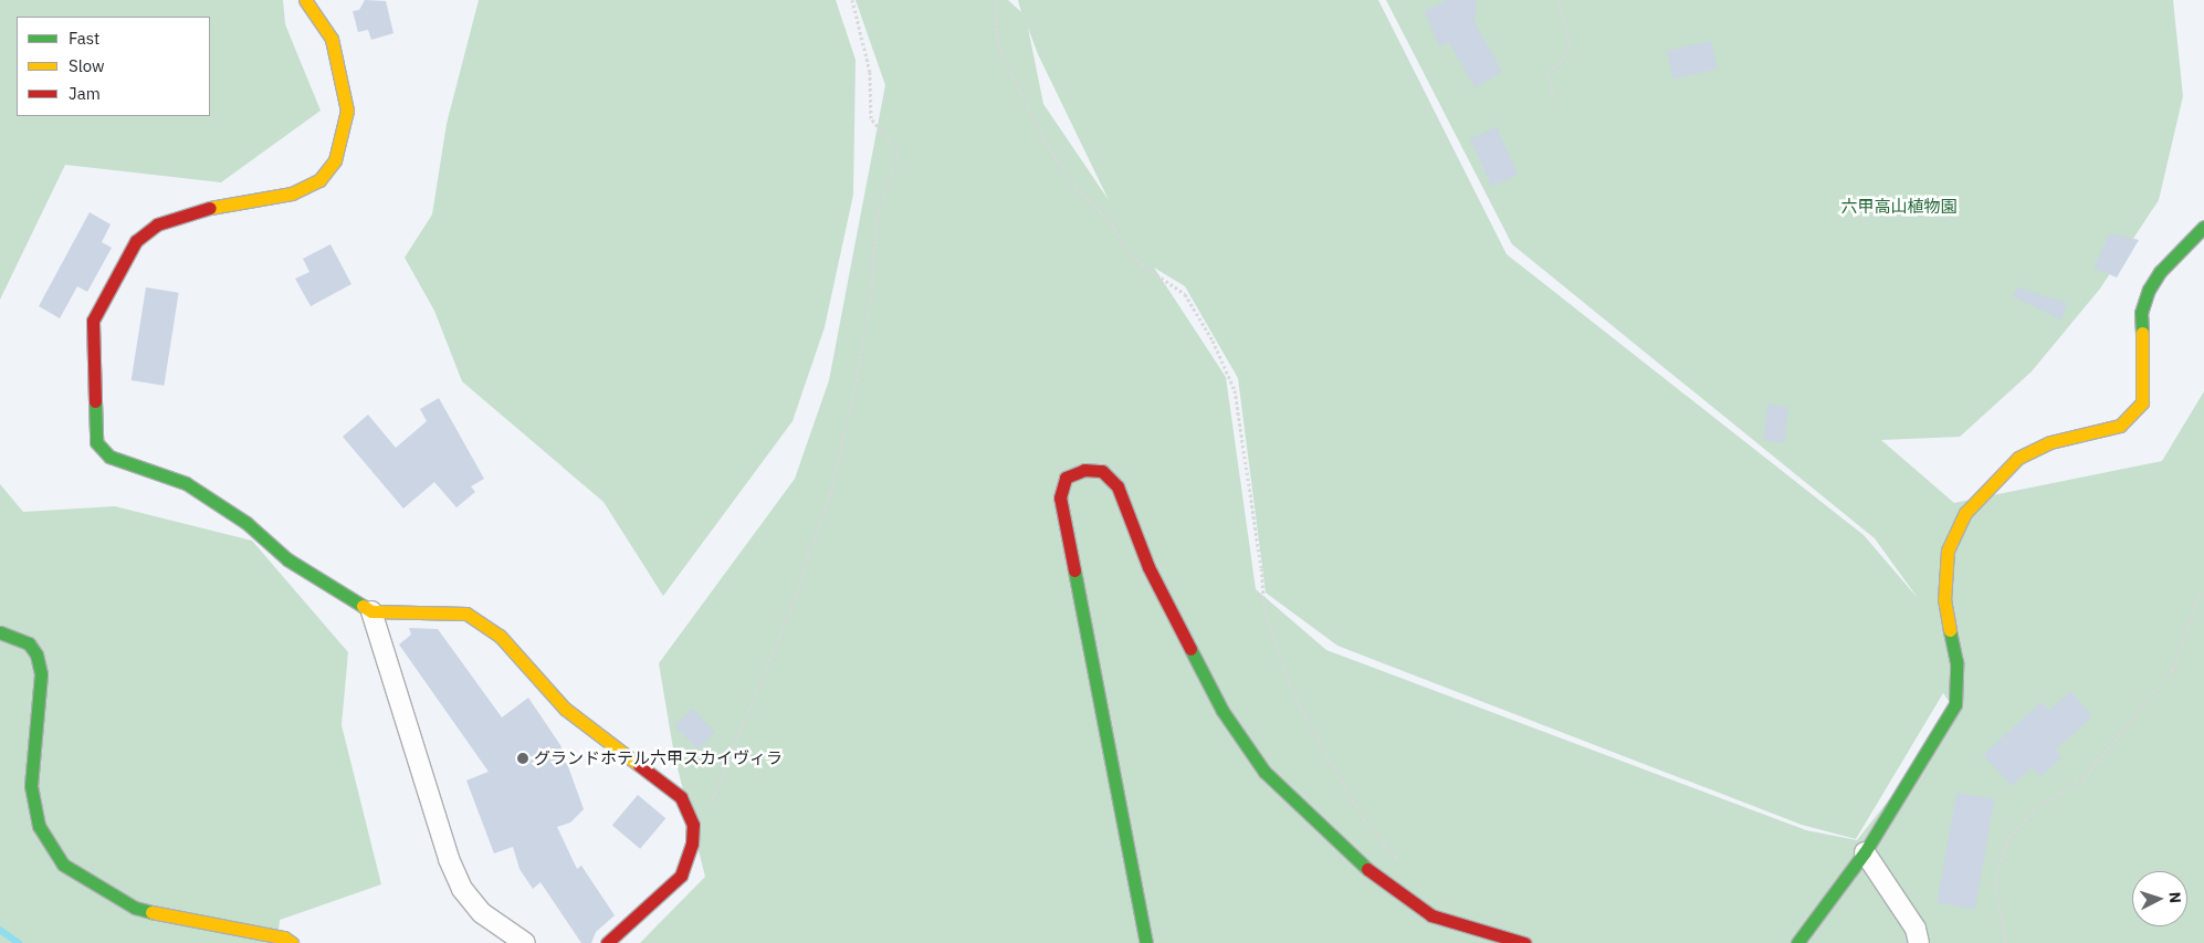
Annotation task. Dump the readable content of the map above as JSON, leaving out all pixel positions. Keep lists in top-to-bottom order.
{
  "parks": ["六甲高山植物園"],
  "places": ["グランドホテル六甲スカイヴィラ"],
  "legend": ["Fast", "Slow", "Jam"],
  "north": "right"
}
